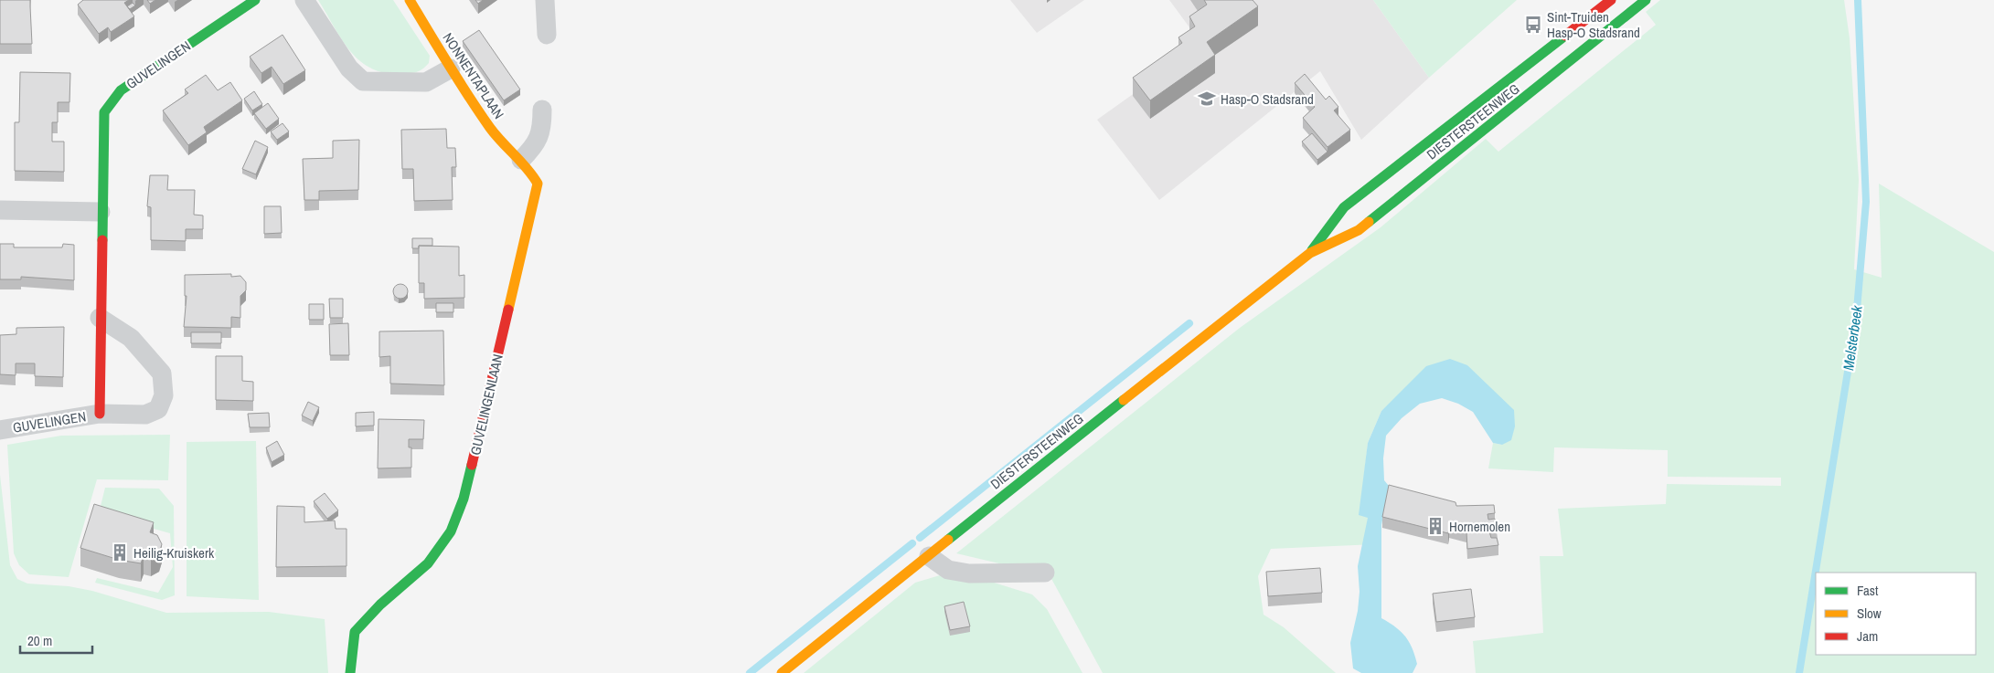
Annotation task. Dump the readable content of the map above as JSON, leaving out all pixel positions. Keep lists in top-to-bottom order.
{
  "streets": {
    "main road": [
      "GUVELINGEN",
      "NONNENTAPLAAN",
      "DIESTERSTEENWEG",
      "GUVELINGENLAAN"
    ]
  },
  "crossings": [
    ["NONNENTAPLAAN", "GUVELINGENLAAN"]
  ],
  "water": ["Melsterbeek"],
  "places": {
    "bus stop": ["Sint-Truiden Hasp-O Stadsrand"],
    "school or university": ["Hasp-O Stadsrand"],
    "building": ["Hornemolen", "Heilig-Kruiskerk"]
  },
  "legend": ["Fast", "Slow", "Jam"],
  "scale_bar": "20 m"
}
